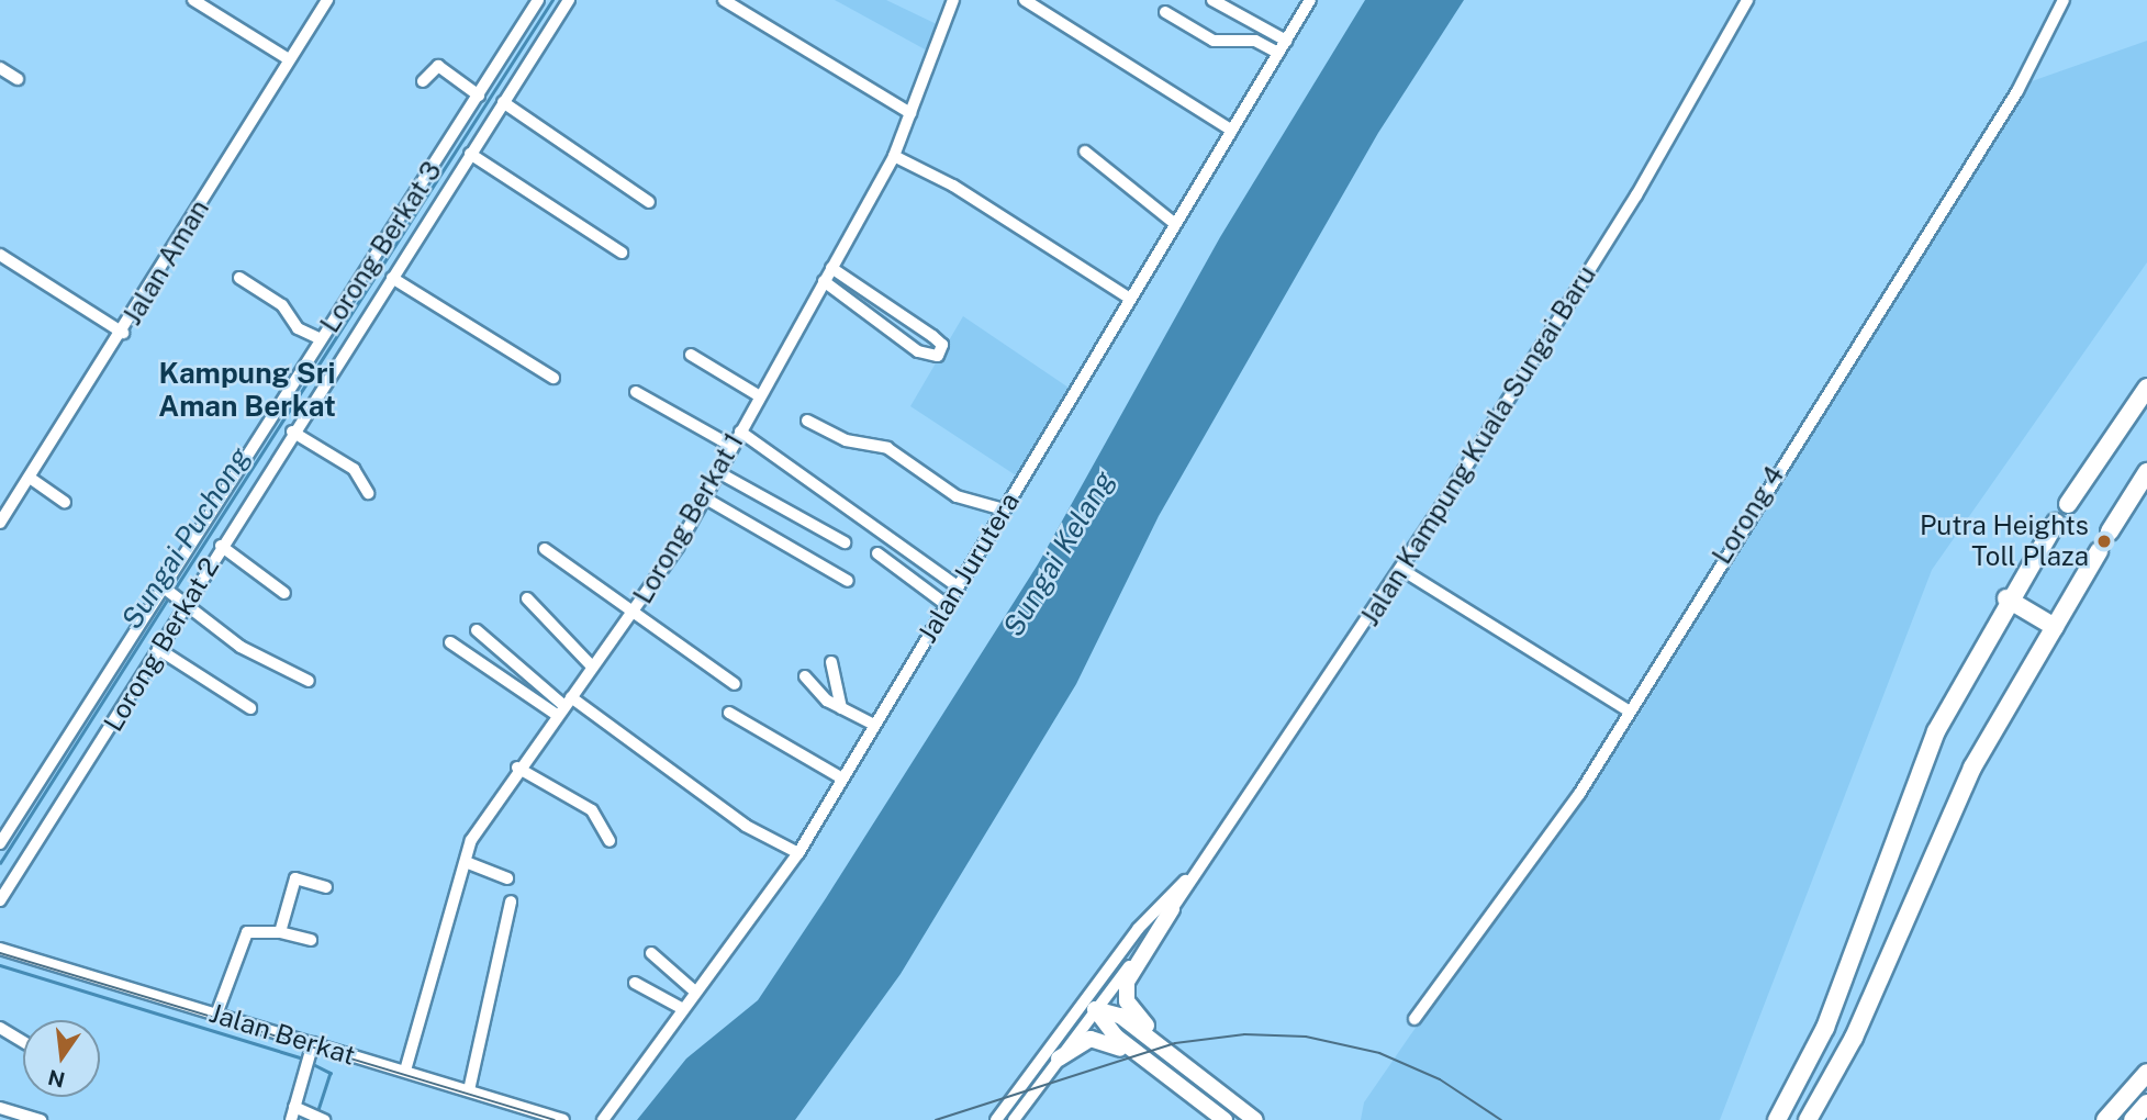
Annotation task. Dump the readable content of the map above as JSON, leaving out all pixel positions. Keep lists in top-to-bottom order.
{
  "streets": {
    "street": [
      "Lorong Berkat 3",
      "Jalan Aman",
      "Jalan Kampung Kuala Sungai Baru",
      "Lorong 4",
      "Lorong Berkat 1",
      "Jalan Jurutera",
      "Lorong Berkat 2",
      "Jalan Berkat"
    ]
  },
  "crossings": [
    ["Lorong Berkat 1", "Jalan Berkat"]
  ],
  "districts": ["Kampung Sri Aman Berkat"],
  "water": ["Sungai Puchong", "Sungai Kelang"],
  "places": ["Putra Heights Toll Plaza"],
  "north": "bottom"
}
